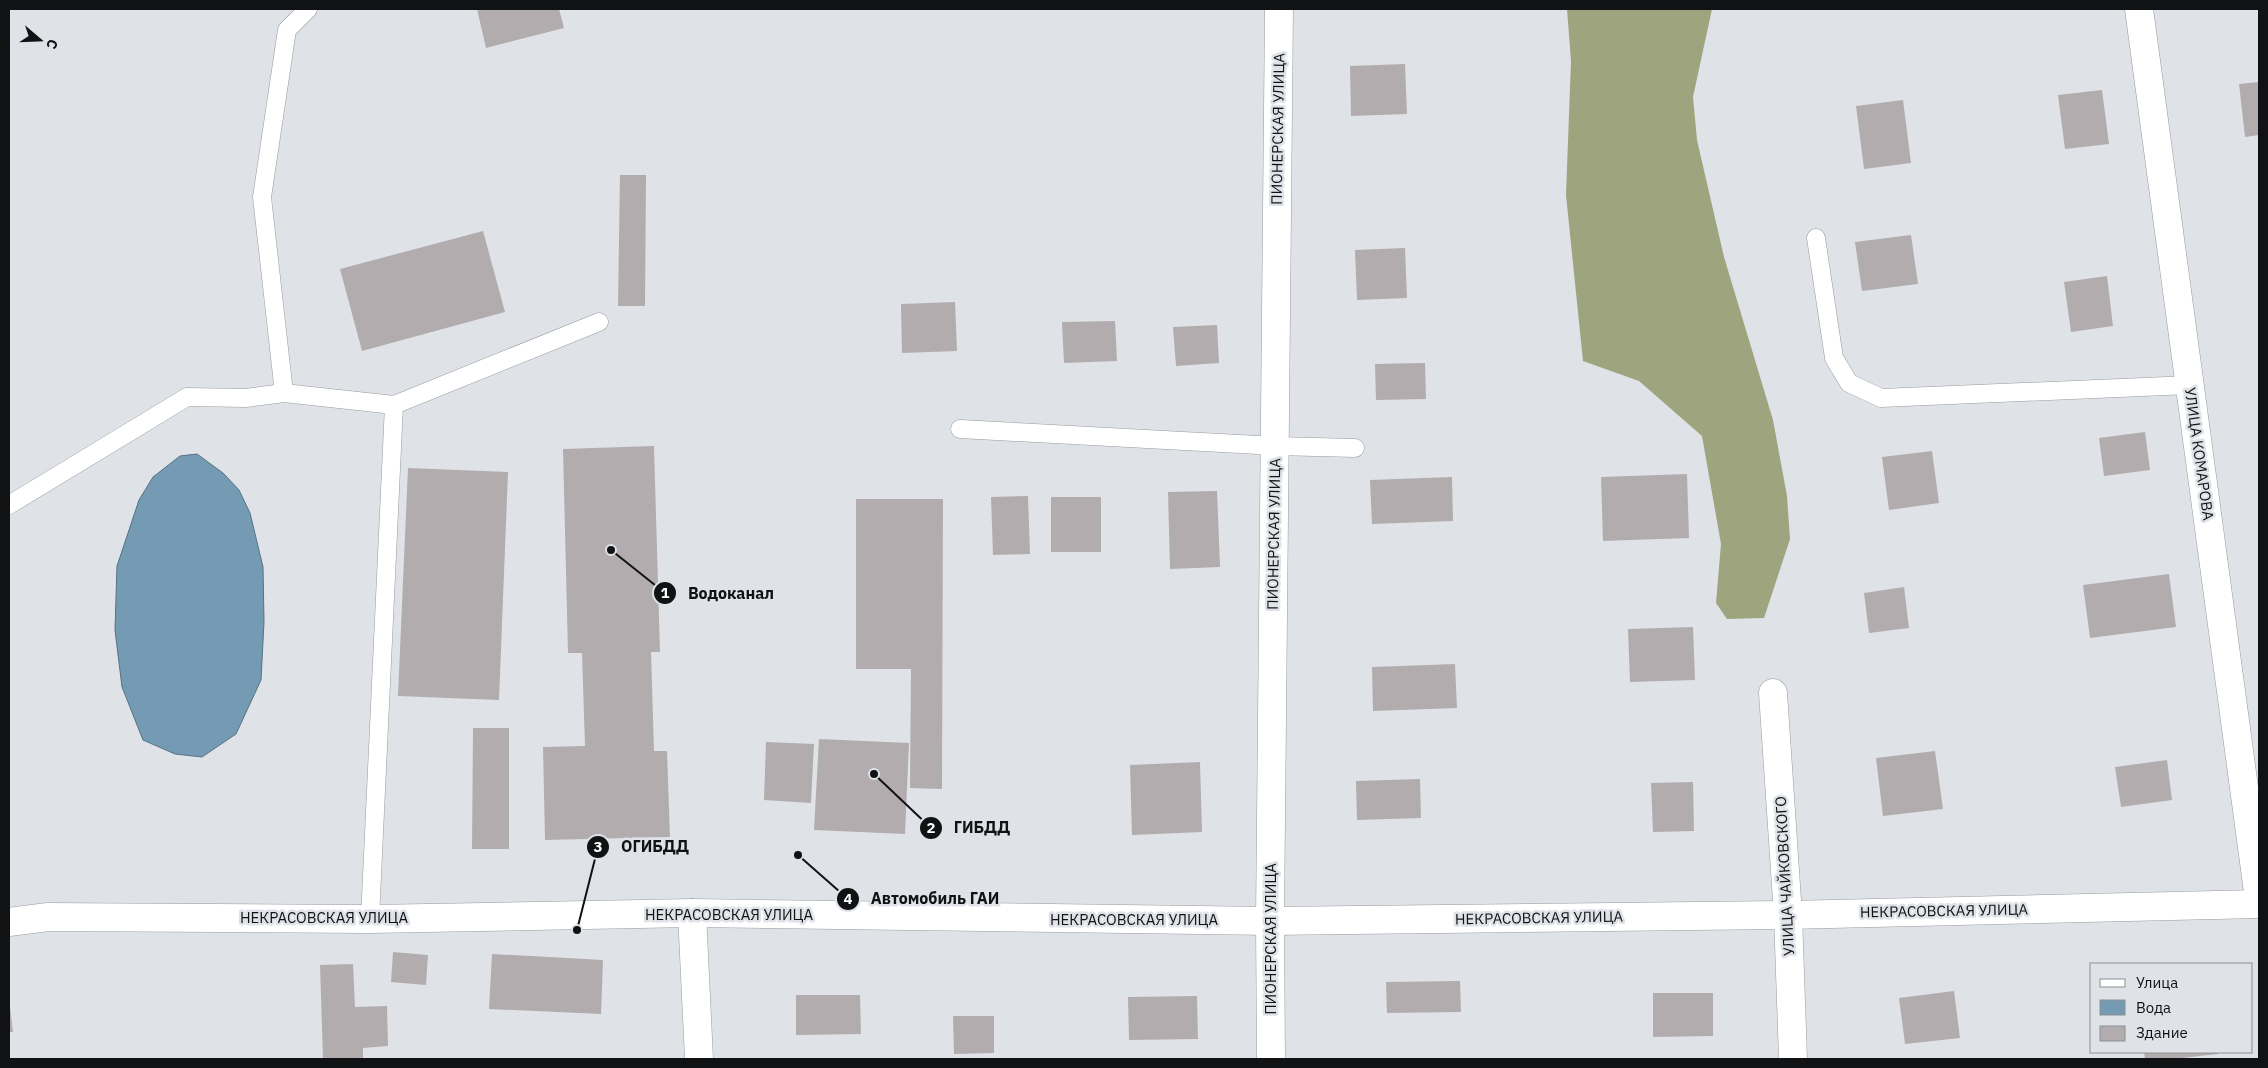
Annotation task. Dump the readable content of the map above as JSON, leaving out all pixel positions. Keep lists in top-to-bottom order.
{
  "streets": {
    "street": [
      "ПИОНЕРСКАЯ УЛИЦА",
      "УЛИЦА КОМАРОВА",
      "УЛИЦА ЧАЙКОВСКОГО",
      "НЕКРАСОВСКАЯ УЛИЦА"
    ]
  },
  "crossings": [
    ["ПИОНЕРСКАЯ УЛИЦА", "НЕКРАСОВСКАЯ УЛИЦА"],
    ["УЛИЦА ЧАЙКОВСКОГО", "НЕКРАСОВСКАЯ УЛИЦА"]
  ],
  "places": [
    "Водоканал",
    "ГИБДД",
    "Автомобиль ГАИ",
    "ОГИБДД"
  ],
  "legend": ["Улица", "Вода", "Здание"],
  "north": "right"
}
